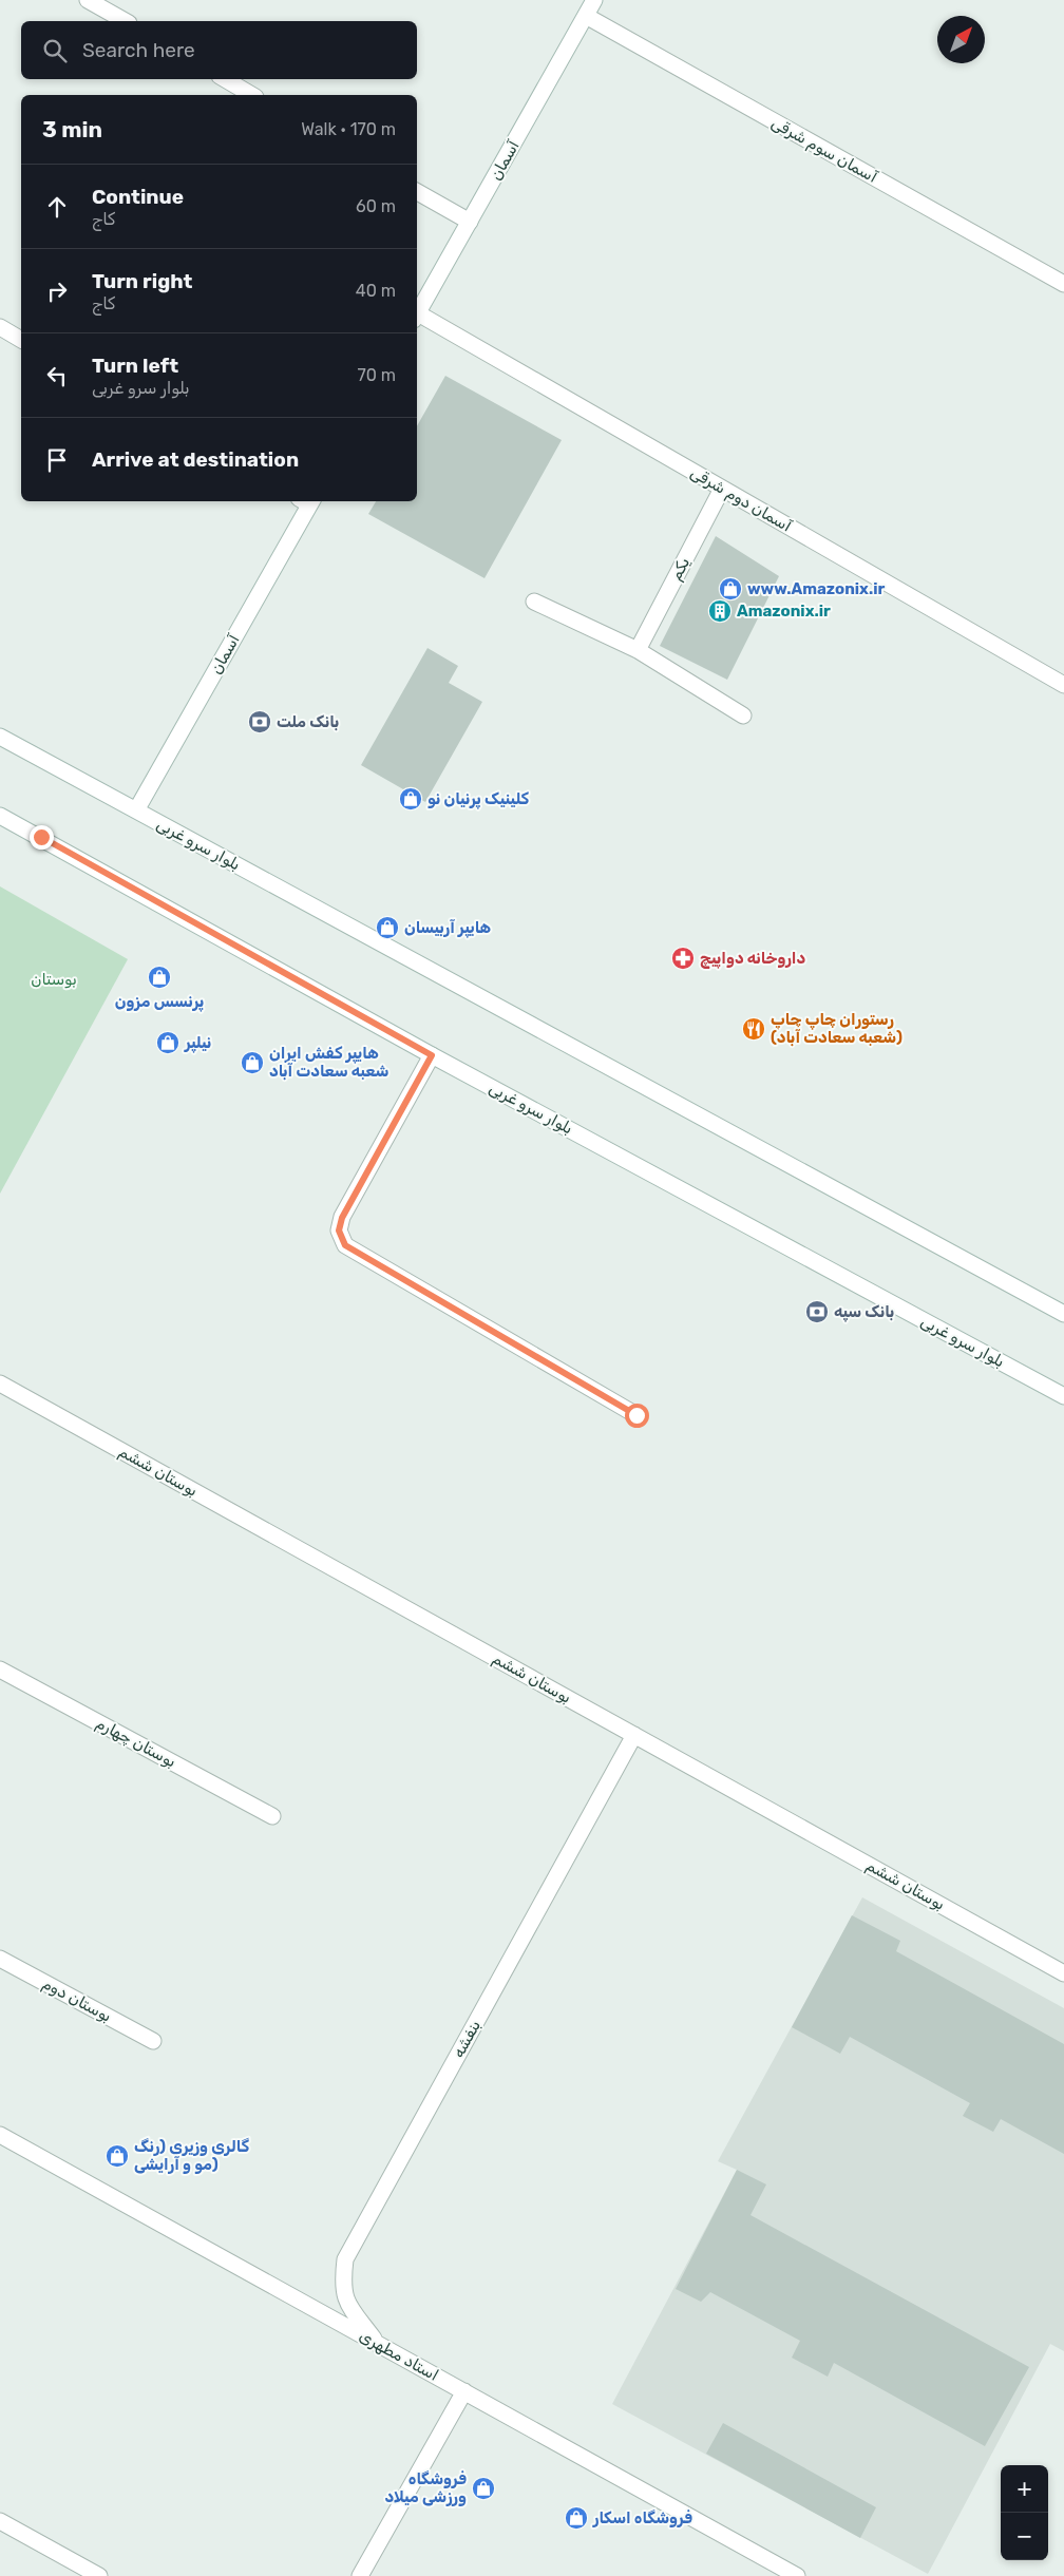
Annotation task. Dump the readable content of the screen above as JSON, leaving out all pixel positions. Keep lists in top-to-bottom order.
{
  "streets": {
    "street": [
      "آسمان سوم شرقی",
      "آسمان",
      "آسمان دوم شرقی",
      "یکم",
      "بلوار سرو غربی",
      "بوستان ششم",
      "بوستان چهارم",
      "بوستان دوم",
      "بنفشه",
      "استاد مطهری"
    ]
  },
  "crossings": [
    ["آسمان سوم شرقی", "آسمان"],
    ["آسمان", "بلوار سرو غربی"],
    ["آسمان دوم شرقی", "یکم"],
    ["بوستان ششم", "بنفشه"],
    ["بنفشه", "استاد مطهری"]
  ],
  "parks": ["بوستان"],
  "places": {
    "shop": [
      "www.Amazonix.ir",
      "کلینیک پرنیان نو",
      "هایپر آربیسان",
      "پرنسس مزون",
      "نیلپر",
      "هایپر کفش ایران شعبه سعادت آباد",
      "گالری وزیری (رنگ مو و آرایشی)",
      "فروشگاه ورزشی میلاد",
      "فروشگاه اسکار"
    ],
    "building": ["Amazonix.ir"],
    "bank": ["بانک ملت", "بانک سپه"],
    "pharmacy": ["داروخانه دواپیچ"],
    "restaurant": ["رستوران چاپ چاپ (شعبه سعادت آباد)"]
  },
  "north": "top right",
  "page": {
    "search": "Search here",
    "heading": ["3 min", "Walk · 170 m"],
    "list": [
      ["Continue", "کاج", "60 m"],
      ["Turn right", "کاج", "40 m"],
      ["Turn left", "بلوار سرو غربی", "70 m"],
      "Arrive at destination"
    ],
    "map_buttons": ["+", "−"]
  }
}
